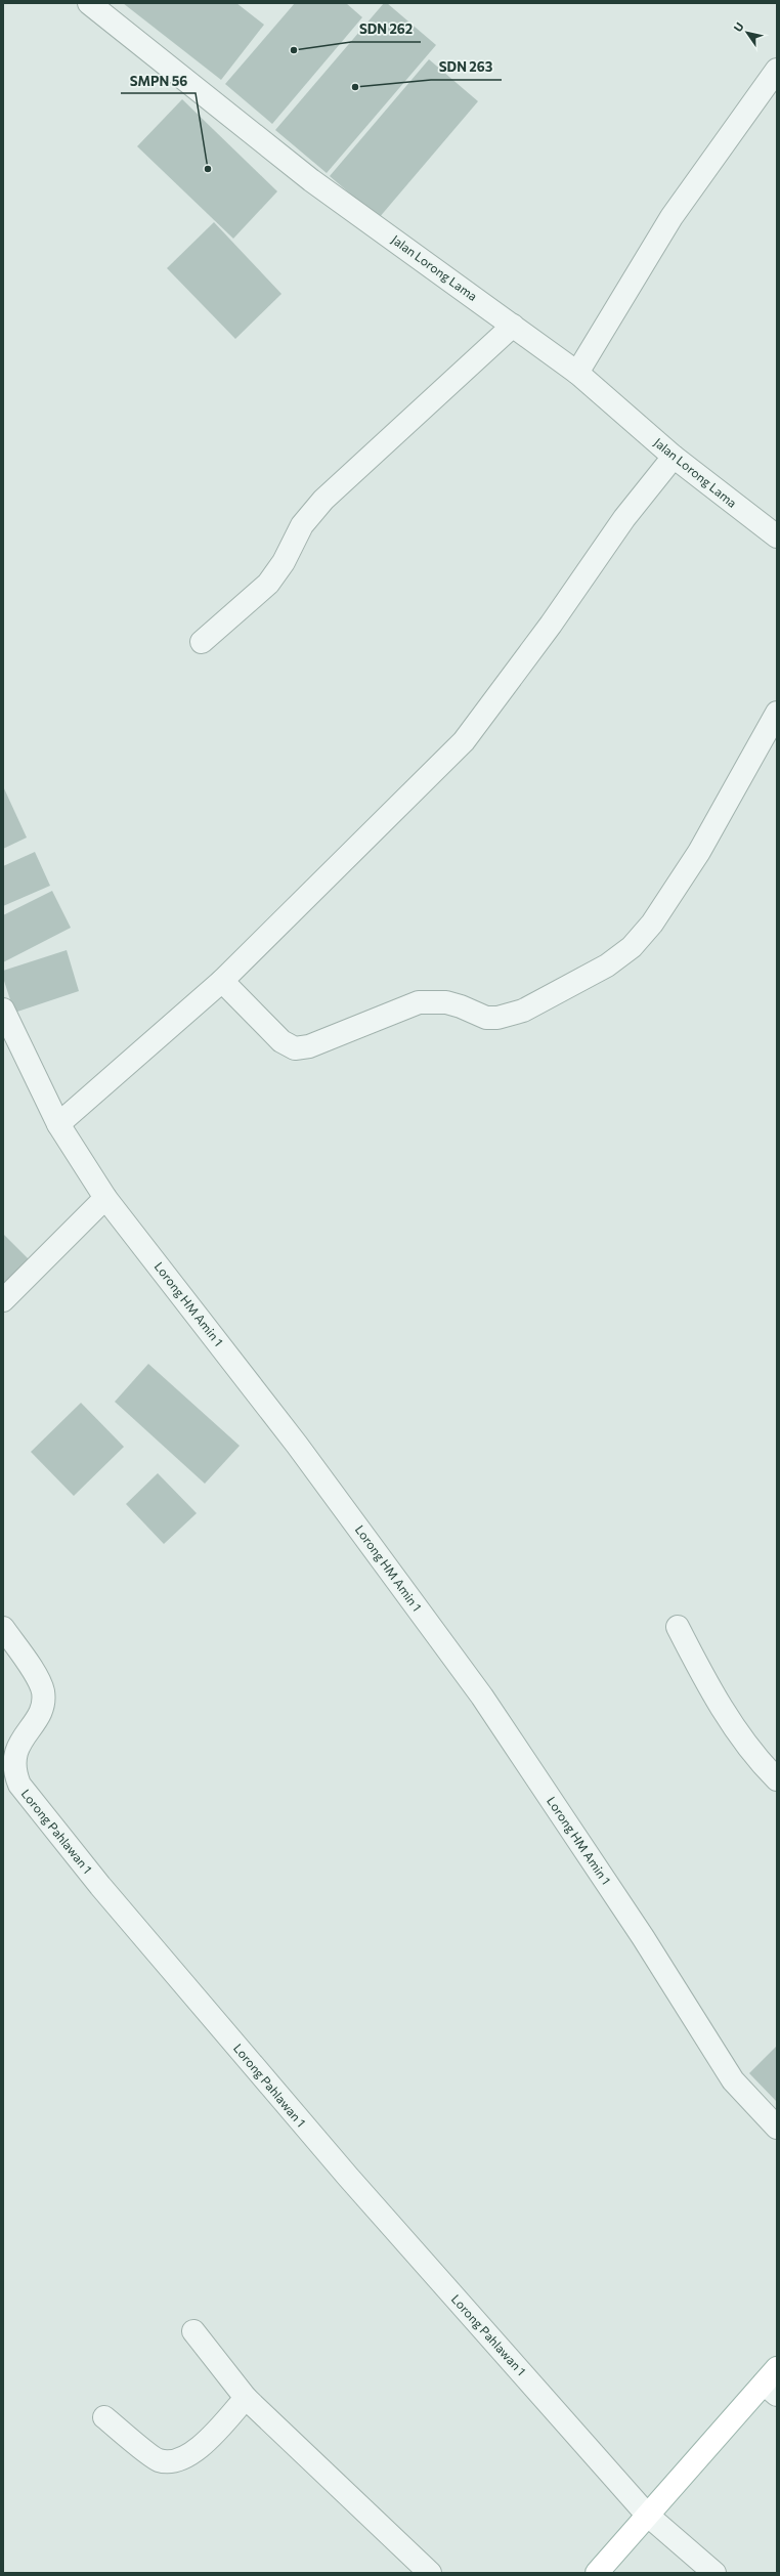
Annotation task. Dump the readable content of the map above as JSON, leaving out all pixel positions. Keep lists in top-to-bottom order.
{
  "streets": {
    "street": ["Jalan Lorong Lama", "Lorong HM Amin 1", "Lorong Pahlawan 1"]
  },
  "places": ["SDN 262", "SDN 263", "SMPN 56"],
  "north": "top left"
}
